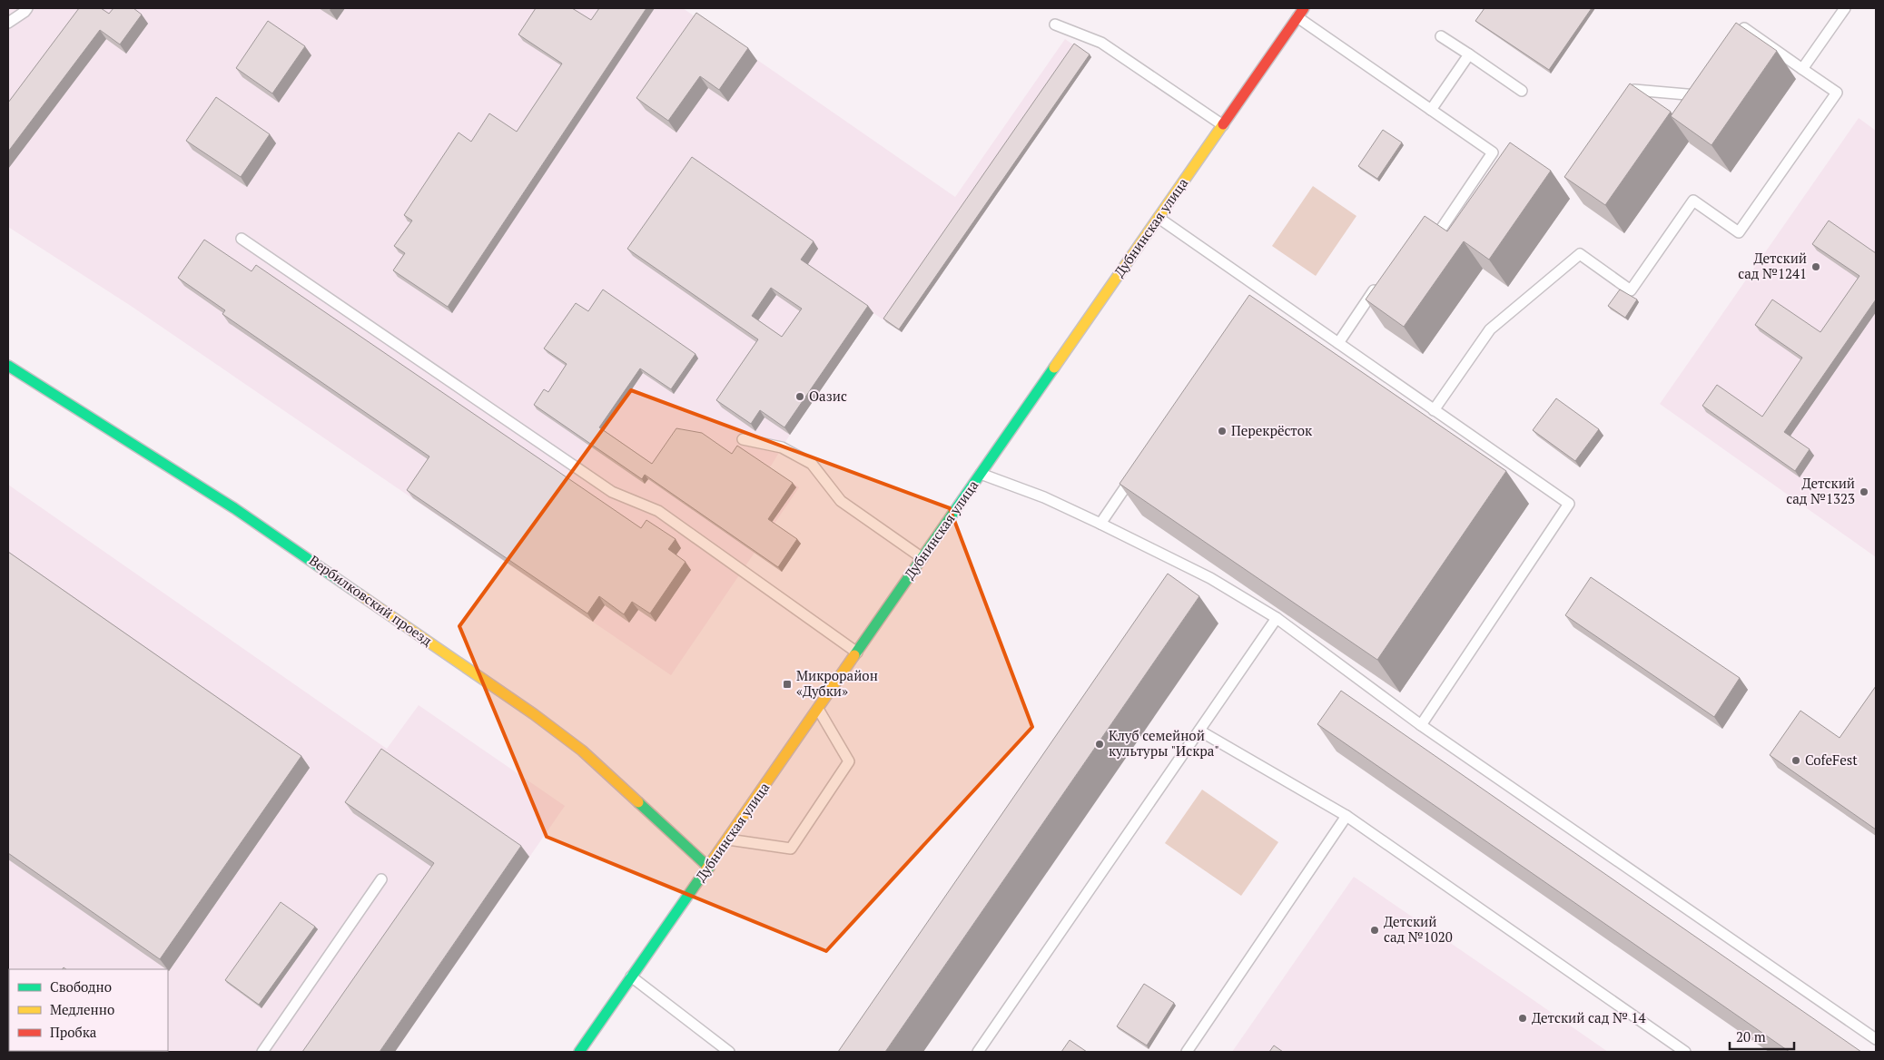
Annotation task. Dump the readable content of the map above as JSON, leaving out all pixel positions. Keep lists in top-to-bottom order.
{
  "streets": {
    "street": ["Дубнинская улица", "Вербилковский проезд"]
  },
  "crossings": [
    ["Дубнинская улица", "Вербилковский проезд"]
  ],
  "places": {
    "other": [
      "Детский сад №1241",
      "Оазис",
      "Перекрёсток",
      "Детский сад №1323",
      "Клуб семейной культуры \"Искра\"",
      "CofeFest",
      "Детский сад №1020",
      "Детский сад № 14"
    ],
    "transit": ["Микрорайон «Дубки»"]
  },
  "legend": ["Свободно", "Медленно", "Пробка"],
  "scale_bar": "20 m"
}
